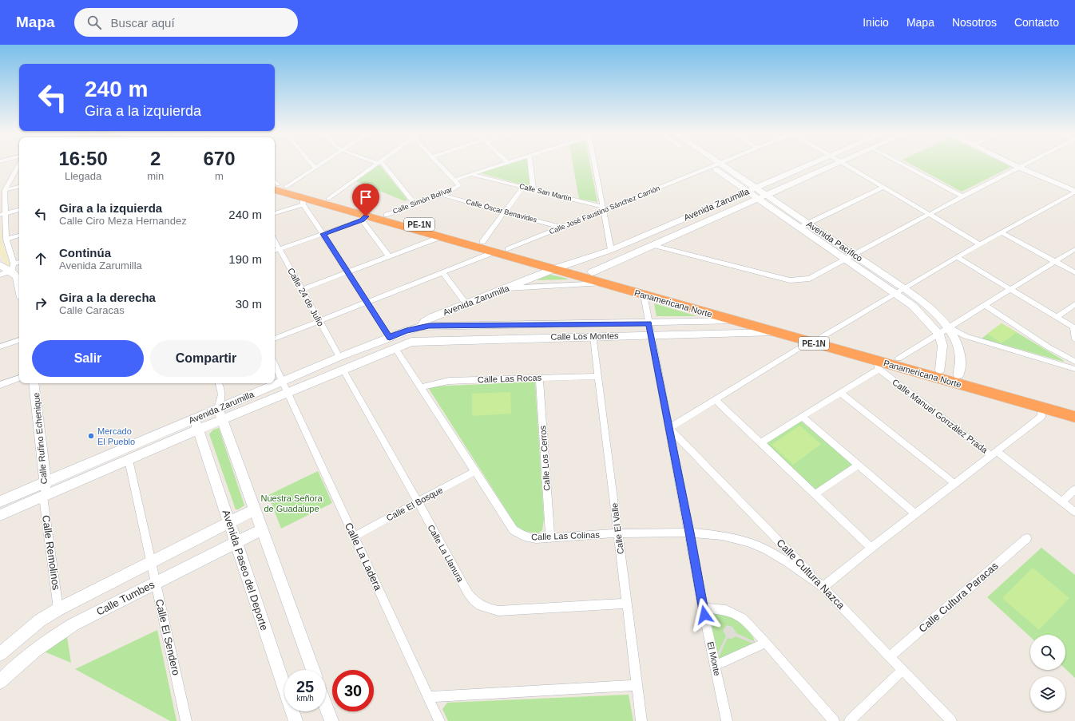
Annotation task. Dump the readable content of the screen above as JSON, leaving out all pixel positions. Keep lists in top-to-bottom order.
{
  "streets": {
    "highway": ["PE-1N", "Panamericana Norte"],
    "street": [
      "Calle San Martín",
      "Calle Simón Bolívar",
      "Avenida Zarumilla",
      "Calle José Faustino Sánchez Carrión",
      "Calle Óscar Benavides",
      "Avenida Pacífico",
      "Calle 24 de Julio",
      "Calle Los Montes",
      "Calle Las Rocas",
      "Calle Manuel González Prada",
      "Calle Rufino Echenique",
      "Calle Los Cerros",
      "Calle El Bosque",
      "Calle El Valle",
      "Calle Las Colinas",
      "Calle Remolinos",
      "Calle La Llanura",
      "Calle La Ladera",
      "Avenida Paseo del Deporte",
      "Calle Cultura Nazca",
      "Calle Cultura Paracas",
      "Calle Tumbes",
      "Calle El Sendero",
      "El Monte"
    ]
  },
  "crossings": [
    ["Calle San Martín", "Calle Simón Bolívar"],
    ["Calle San Martín", "Calle José Faustino Sánchez Carrión"],
    ["Calle Simón Bolívar", "Calle Óscar Benavides"],
    ["Calle Simón Bolívar", "Panamericana Norte"],
    ["Avenida Zarumilla", "Avenida Pacífico"],
    ["Avenida Zarumilla", "Calle 24 de Julio"],
    ["Avenida Zarumilla", "Panamericana Norte"],
    ["Avenida Zarumilla", "Calle Los Montes"],
    ["Avenida Zarumilla", "Calle Rufino Echenique"],
    ["Avenida Zarumilla", "Calle Las Colinas"],
    ["Avenida Zarumilla", "Calle Remolinos"],
    ["Avenida Zarumilla", "Calle La Llanura"],
    ["Avenida Zarumilla", "Calle La Ladera"],
    ["Avenida Zarumilla", "Avenida Paseo del Deporte"],
    ["Avenida Zarumilla", "Calle El Sendero"],
    ["Calle José Faustino Sánchez Carrión", "Calle Óscar Benavides"],
    ["Calle José Faustino Sánchez Carrión", "Avenida Pacífico"],
    ["Calle José Faustino Sánchez Carrión", "Panamericana Norte"],
    ["Avenida Pacífico", "Panamericana Norte"],
    ["Panamericana Norte", "Calle Los Montes"],
    ["Panamericana Norte", "Calle Manuel González Prada"],
    ["Panamericana Norte", "El Monte"],
    ["Calle Los Montes", "Calle El Valle"],
    ["Calle Los Montes", "Calle Las Colinas"],
    ["Calle Los Montes", "El Monte"],
    ["Calle Las Rocas", "Calle Los Cerros"],
    ["Calle Las Rocas", "Calle El Valle"],
    ["Calle Las Rocas", "Calle Las Colinas"],
    ["Calle Rufino Echenique", "Calle Remolinos"],
    ["Calle Los Cerros", "Calle Las Colinas"],
    ["Calle El Bosque", "Calle Las Colinas"],
    ["Calle El Bosque", "Calle La Llanura"],
    ["Calle El Bosque", "Calle La Ladera"],
    ["Calle El Valle", "Calle Las Colinas"],
    ["Calle El Valle", "Calle La Llanura"],
    ["Calle Las Colinas", "Calle Cultura Nazca"],
    ["Calle Las Colinas", "El Monte"],
    ["Avenida Paseo del Deporte", "Calle Tumbes"],
    ["Calle Cultura Nazca", "Calle Cultura Paracas"],
    ["Calle Cultura Nazca", "El Monte"],
    ["Calle Tumbes", "Calle El Sendero"]
  ],
  "parks": ["Nuestra Señora de Guadalupe"],
  "places": ["Mercado El Pueblo"],
  "page": {
    "header": "Mapa",
    "search": "Buscar aquí",
    "nav": [
      "Inicio",
      "Mapa",
      "Nosotros",
      "Contacto"
    ],
    "turn": ["240 m", "Gira a la izquierda"],
    "eta": [
      "16:50",
      "Llegada",
      "2",
      "min",
      "670",
      "m"
    ],
    "list": [
      {
        "name": "Gira a la izquierda",
        "note": "Calle Ciro Meza Hernandez",
        "value": "240 m"
      },
      {
        "name": "Continúa",
        "note": "Avenida Zarumilla",
        "value": "190 m"
      },
      {
        "name": "Gira a la derecha",
        "note": "Calle Caracas",
        "value": "30 m"
      }
    ],
    "buttons": ["Salir", "Compartir"],
    "speed": "25 km/h",
    "limit": "30"
  }
}
